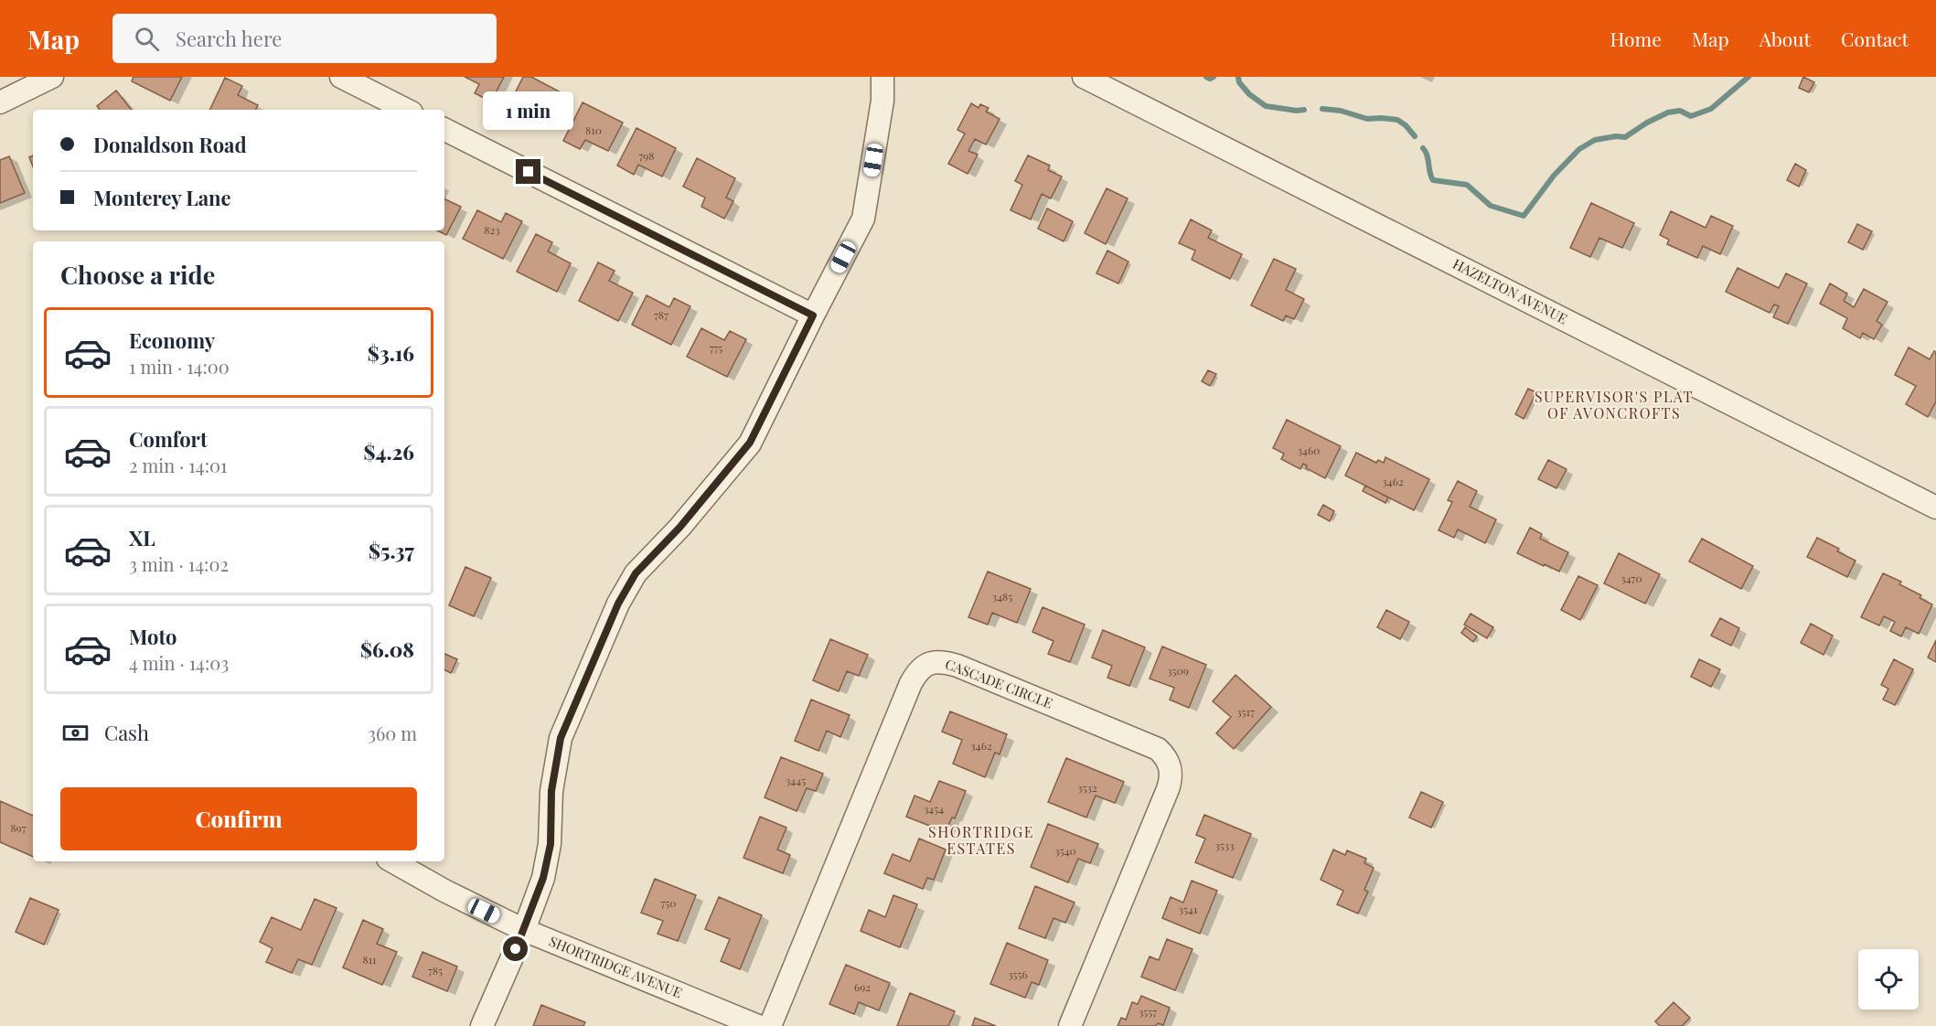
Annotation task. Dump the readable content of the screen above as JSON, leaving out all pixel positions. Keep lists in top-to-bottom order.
{
  "streets": {
    "street": ["HAZELTON AVENUE", "CASCADE CIRCLE", "SHORTRIDGE AVENUE"]
  },
  "districts": ["SUPERVISOR'S PLAT OF AVONCROFTS", "SHORTRIDGE ESTATES"],
  "house_numbers": [
    "810",
    "798",
    "823",
    "787",
    "775",
    "3460",
    "3462",
    "3470",
    "3485",
    "3509",
    "3517",
    "3462",
    "3445",
    "3532",
    "3454",
    "897",
    "3533",
    "3540",
    "750",
    "3541",
    "811",
    "785",
    "3556",
    "692",
    "3557"
  ],
  "page": {
    "header": "Map",
    "search": "Search here",
    "nav": [
      "Home",
      "Map",
      "About",
      "Contact"
    ],
    "bubble": "1 min",
    "banner": ["Donaldson Road", "Monterey Lane"],
    "heading": "Choose a ride",
    "list": [
      {
        "name": "Economy",
        "note": "1 min · 14:00",
        "value": "$3.16"
      },
      {
        "name": "Comfort",
        "note": "2 min · 14:01",
        "value": "$4.26"
      },
      {
        "name": "XL",
        "note": "3 min · 14:02",
        "value": "$5.37"
      },
      {
        "name": "Moto",
        "note": "4 min · 14:03",
        "value": "$6.08"
      }
    ],
    "pay": ["Cash", "360 m"],
    "buttons": "Confirm"
  }
}
